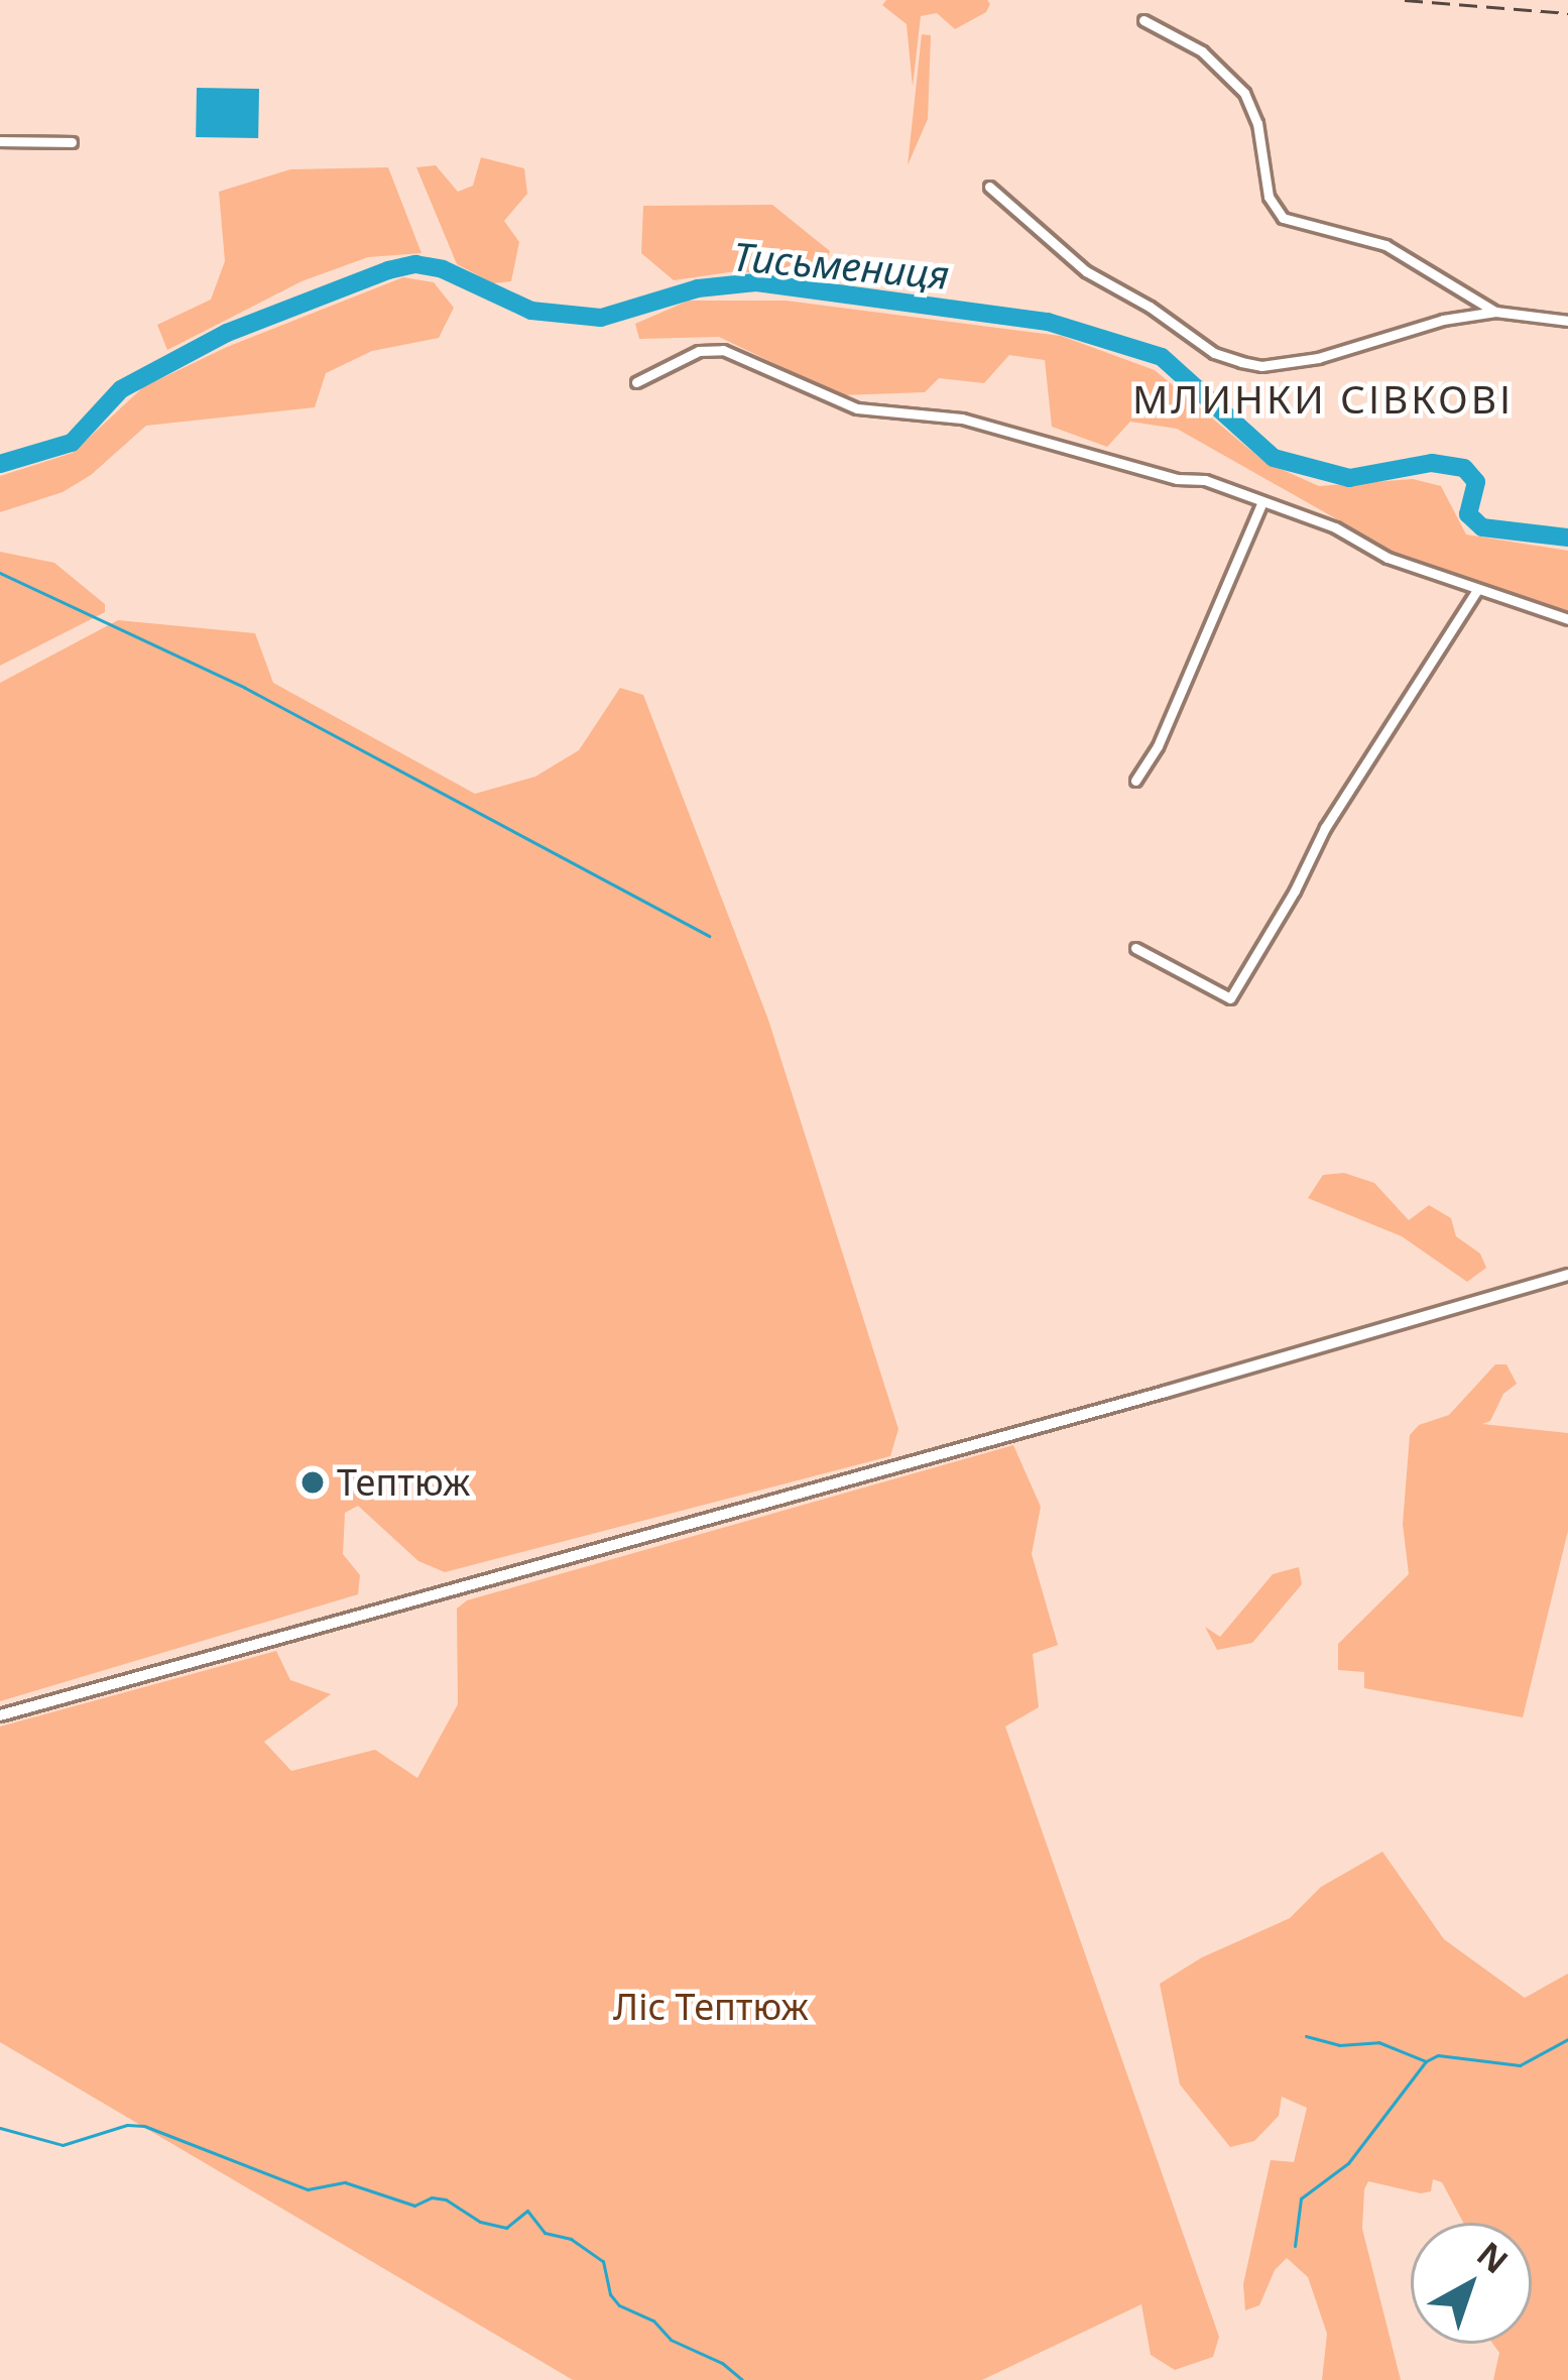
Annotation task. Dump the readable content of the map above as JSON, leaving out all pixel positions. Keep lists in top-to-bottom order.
{
  "districts": ["МЛИНКИ СІВКОВІ"],
  "water": ["Тисьмениця"],
  "parks": ["Ліс Тептюж"],
  "places": ["Тептюж"],
  "north": "top right"
}
